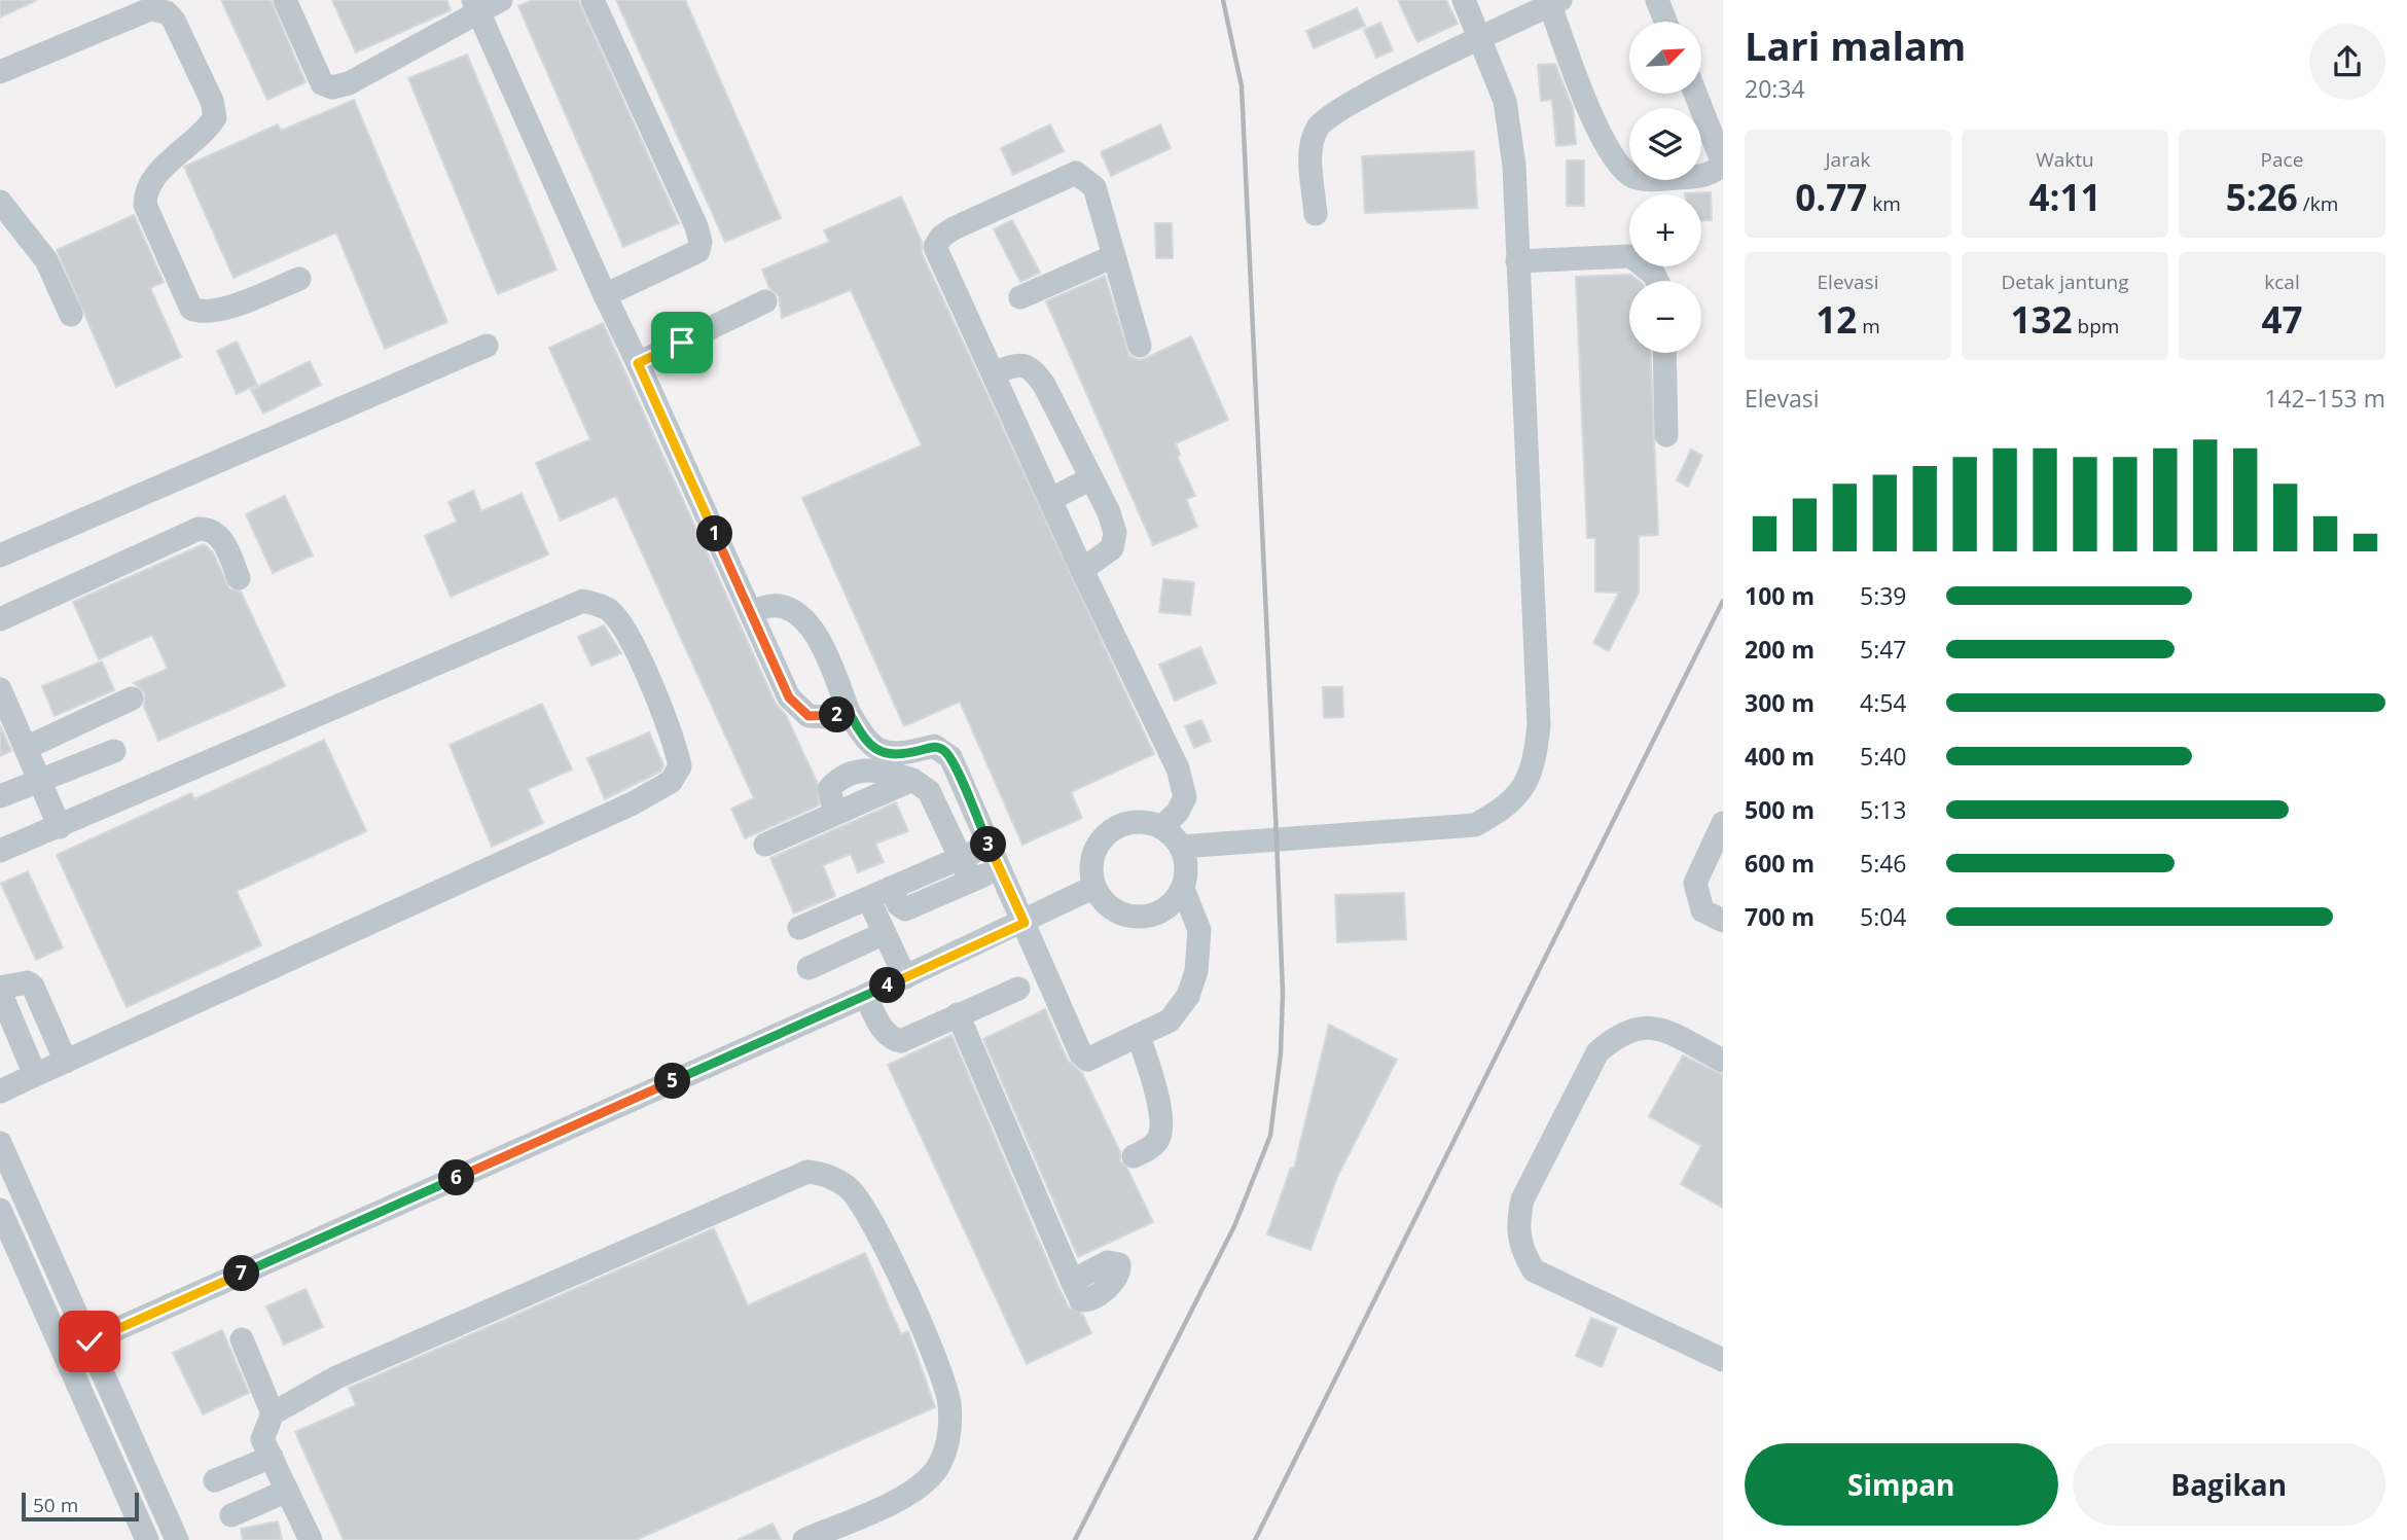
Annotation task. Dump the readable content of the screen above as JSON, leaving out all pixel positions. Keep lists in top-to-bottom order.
{
  "scale_bar": "50 m",
  "north": "top right",
  "page": {
    "heading": ["Lari malam", "20:34"],
    "map_buttons": ["+", "−"],
    "stats": [
      ["Jarak", "0.77 km"],
      ["Waktu", "4:11"],
      ["Pace", "5:26 /km"],
      ["Elevasi", "12 m"],
      ["Detak jantung", "132 bpm"],
      ["kcal", "47"]
    ],
    "chart": ["Elevasi", "142–153 m"],
    "pins": [
      "1",
      "2",
      "3",
      "4",
      "5",
      "6",
      "7"
    ],
    "list": [
      {
        "name": "100 m",
        "note": "5:39"
      },
      {
        "name": "200 m",
        "note": "5:47"
      },
      {
        "name": "300 m",
        "note": "4:54"
      },
      {
        "name": "400 m",
        "note": "5:40"
      },
      {
        "name": "500 m",
        "note": "5:13"
      },
      {
        "name": "600 m",
        "note": "5:46"
      },
      {
        "name": "700 m",
        "note": "5:04"
      }
    ],
    "buttons": ["Simpan", "Bagikan"],
    "scale": "50 m"
  }
}
